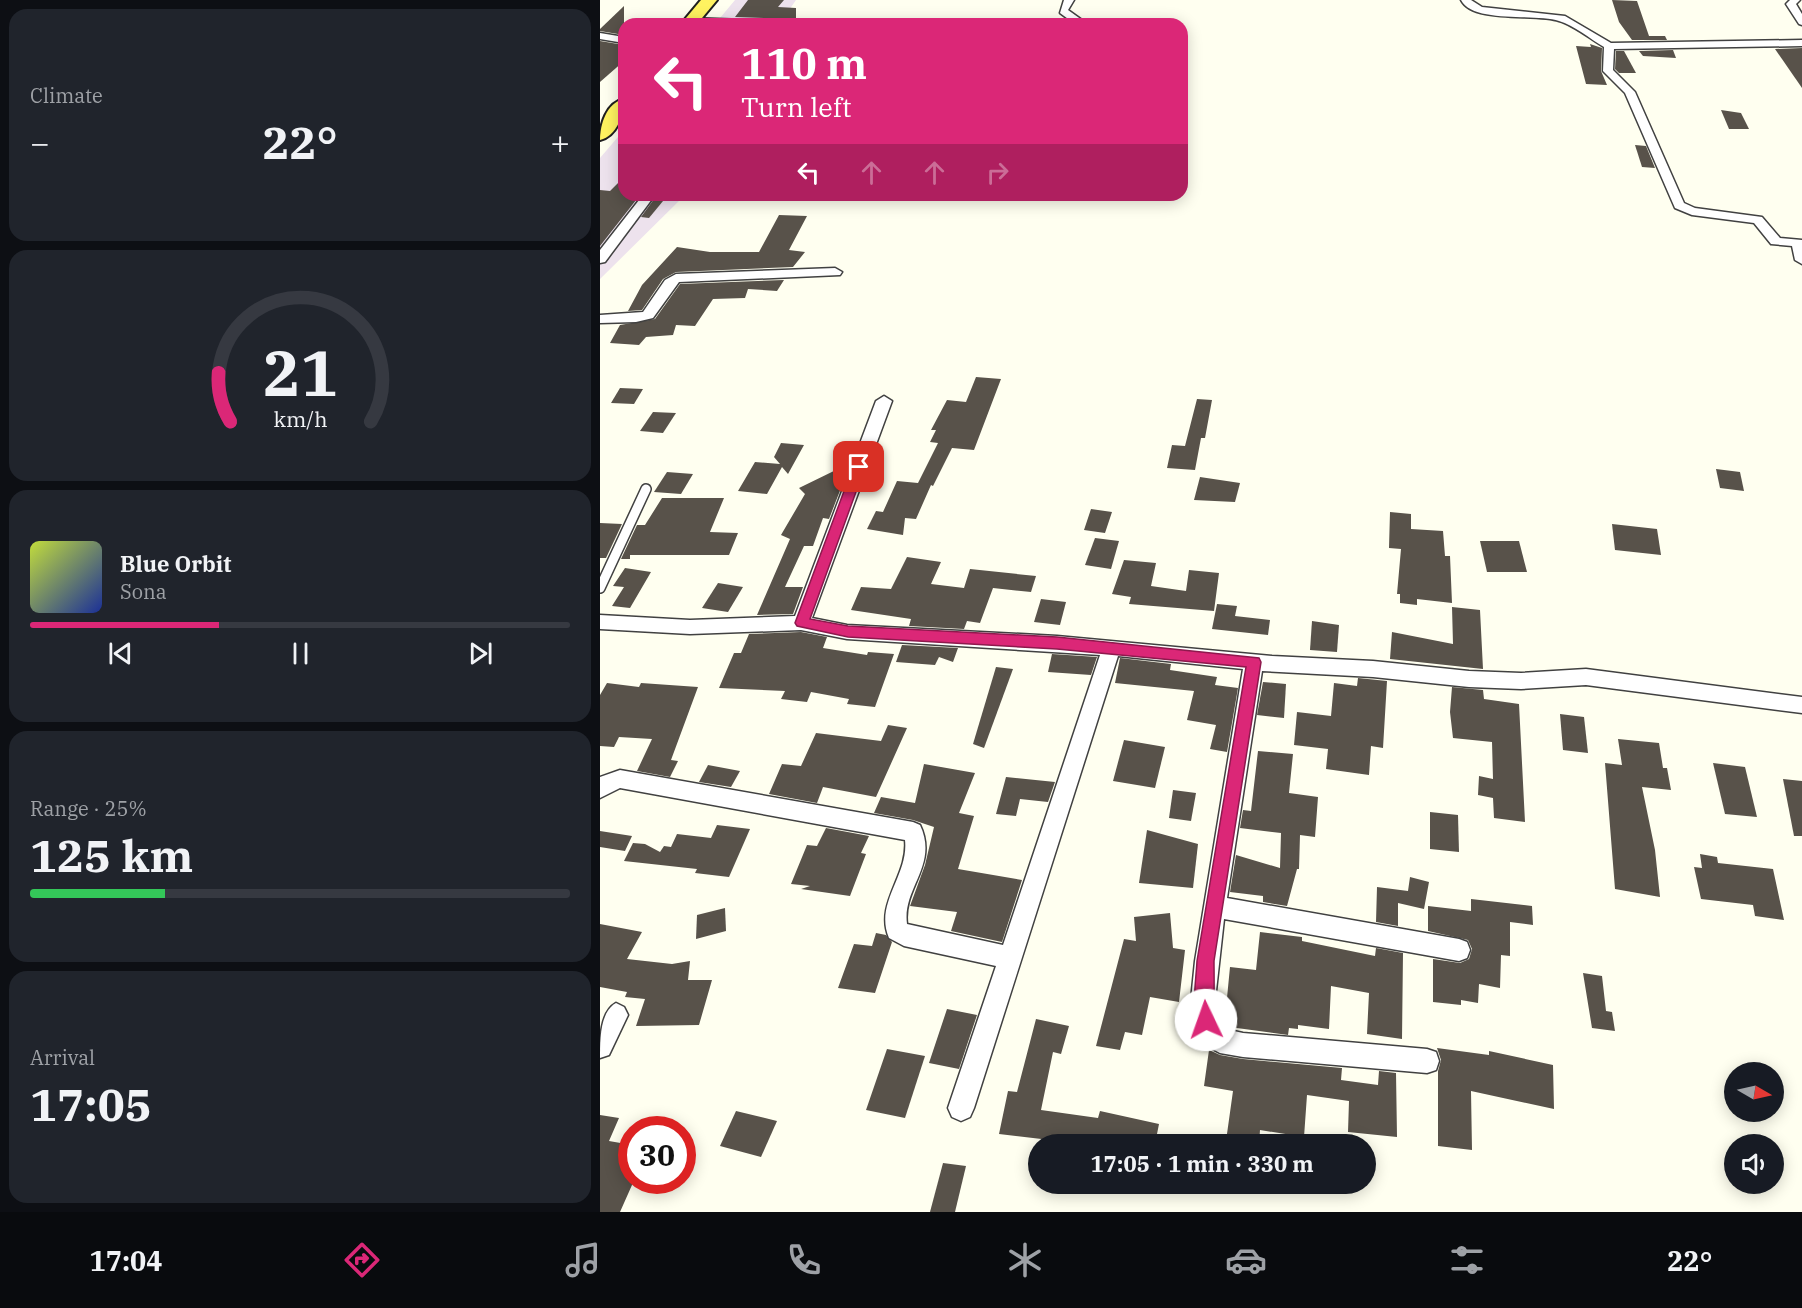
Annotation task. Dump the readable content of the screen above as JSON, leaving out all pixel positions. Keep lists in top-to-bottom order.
{
  "north": "right",
  "page": {
    "tile": [
      "Climate",
      ["Range · 25%", "125 km"],
      ["Arrival", "17:05"]
    ],
    "turn": ["110 m", "Turn left"],
    "heat": ["−", "22°", "+"],
    "song": ["Blue Orbit", "Sona"],
    "limit": "30",
    "trip": "17:05 · 1 min · 330 m",
    "tabs": ["17:04", "22°"],
    "gauge": ["21", "km/h"]
  }
}
